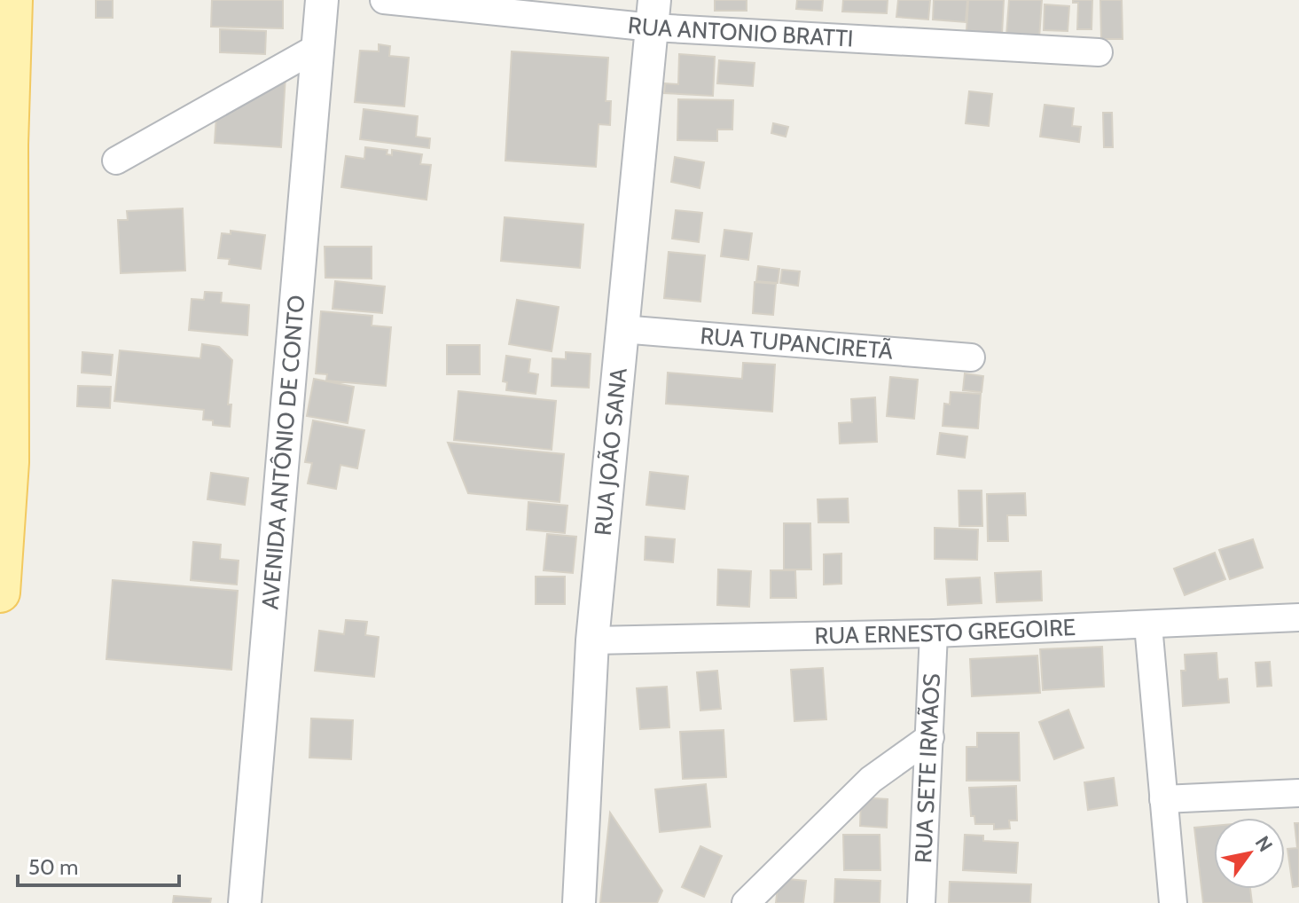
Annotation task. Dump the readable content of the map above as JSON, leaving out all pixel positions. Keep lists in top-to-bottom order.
{
  "streets": {
    "street": [
      "RUA ANTONIO BRATTI",
      "RUA TUPANCIRETÃ",
      "RUA JOÃO SANA",
      "AVENIDA ANTÔNIO DE CONTO",
      "RUA ERNESTO GREGOIRE",
      "RUA SETE IRMÃOS"
    ]
  },
  "crossings": [
    ["RUA ANTONIO BRATTI", "RUA JOÃO SANA"],
    ["RUA TUPANCIRETÃ", "RUA JOÃO SANA"],
    ["RUA JOÃO SANA", "RUA ERNESTO GREGOIRE"],
    ["RUA ERNESTO GREGOIRE", "RUA SETE IRMÃOS"]
  ],
  "scale_bar": "50 m",
  "north": "top right"
}
